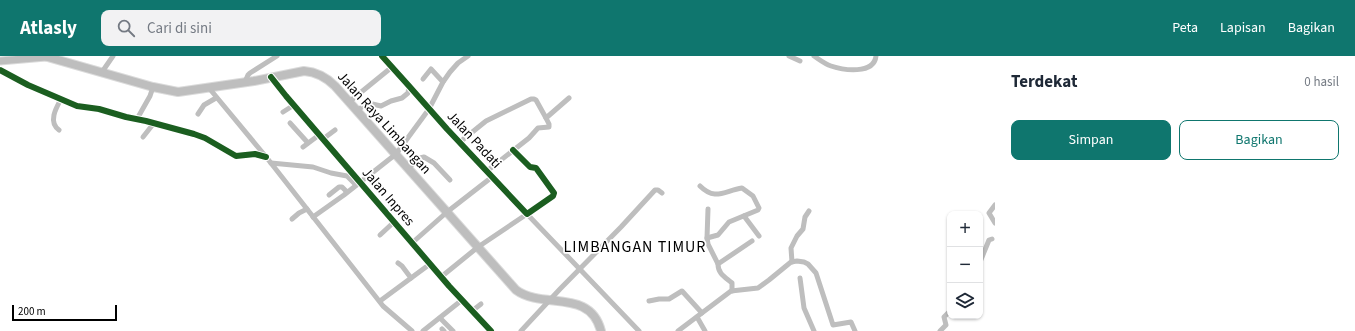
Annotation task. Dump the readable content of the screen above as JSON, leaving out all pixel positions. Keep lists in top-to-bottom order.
{
  "streets": {
    "highway": ["Jalan Raya Limbangan"],
    "street": ["Jalan Padati", "Jalan Inpres"]
  },
  "crossings": [
    ["Jalan Raya Limbangan", "Jalan Inpres"]
  ],
  "districts": ["LIMBANGAN TIMUR"],
  "scale_bar": "200 m",
  "page": {
    "header": "Atlasly",
    "search": "Cari di sini",
    "nav": ["Peta", "Lapisan", "Bagikan"],
    "heading": ["Terdekat", "0 hasil"],
    "buttons": ["Simpan", "Bagikan"],
    "map_buttons": ["+", "−"],
    "scale": "200 m"
  }
}
